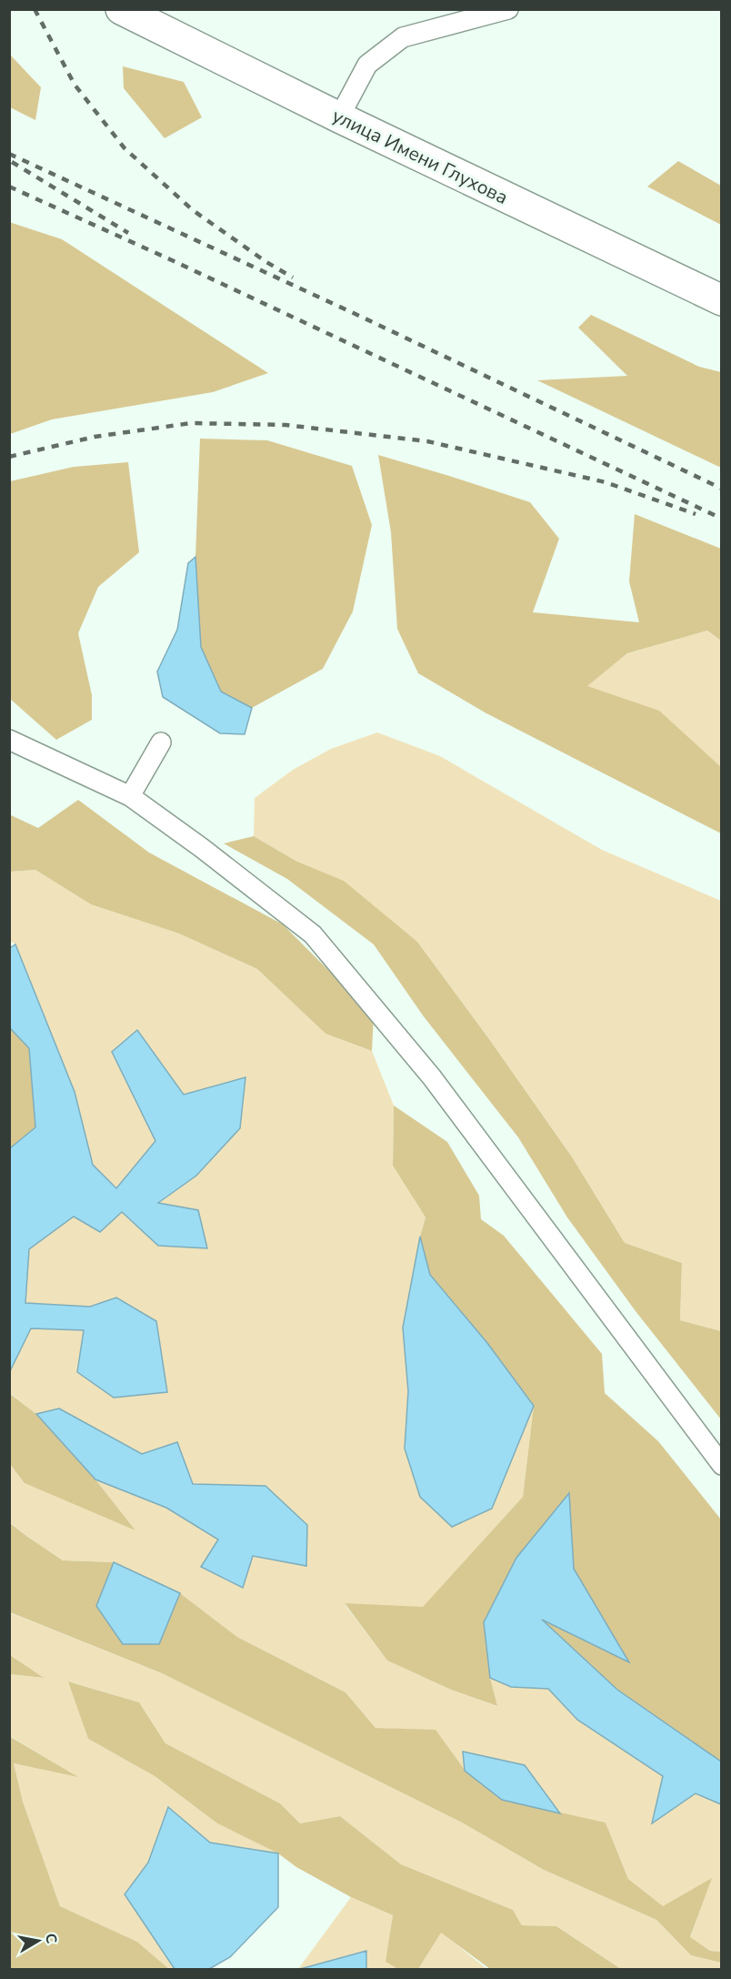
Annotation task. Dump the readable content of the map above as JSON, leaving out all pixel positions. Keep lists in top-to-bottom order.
{
  "streets": {
    "street": ["улица Имени Глухова"]
  },
  "north": "right"
}
